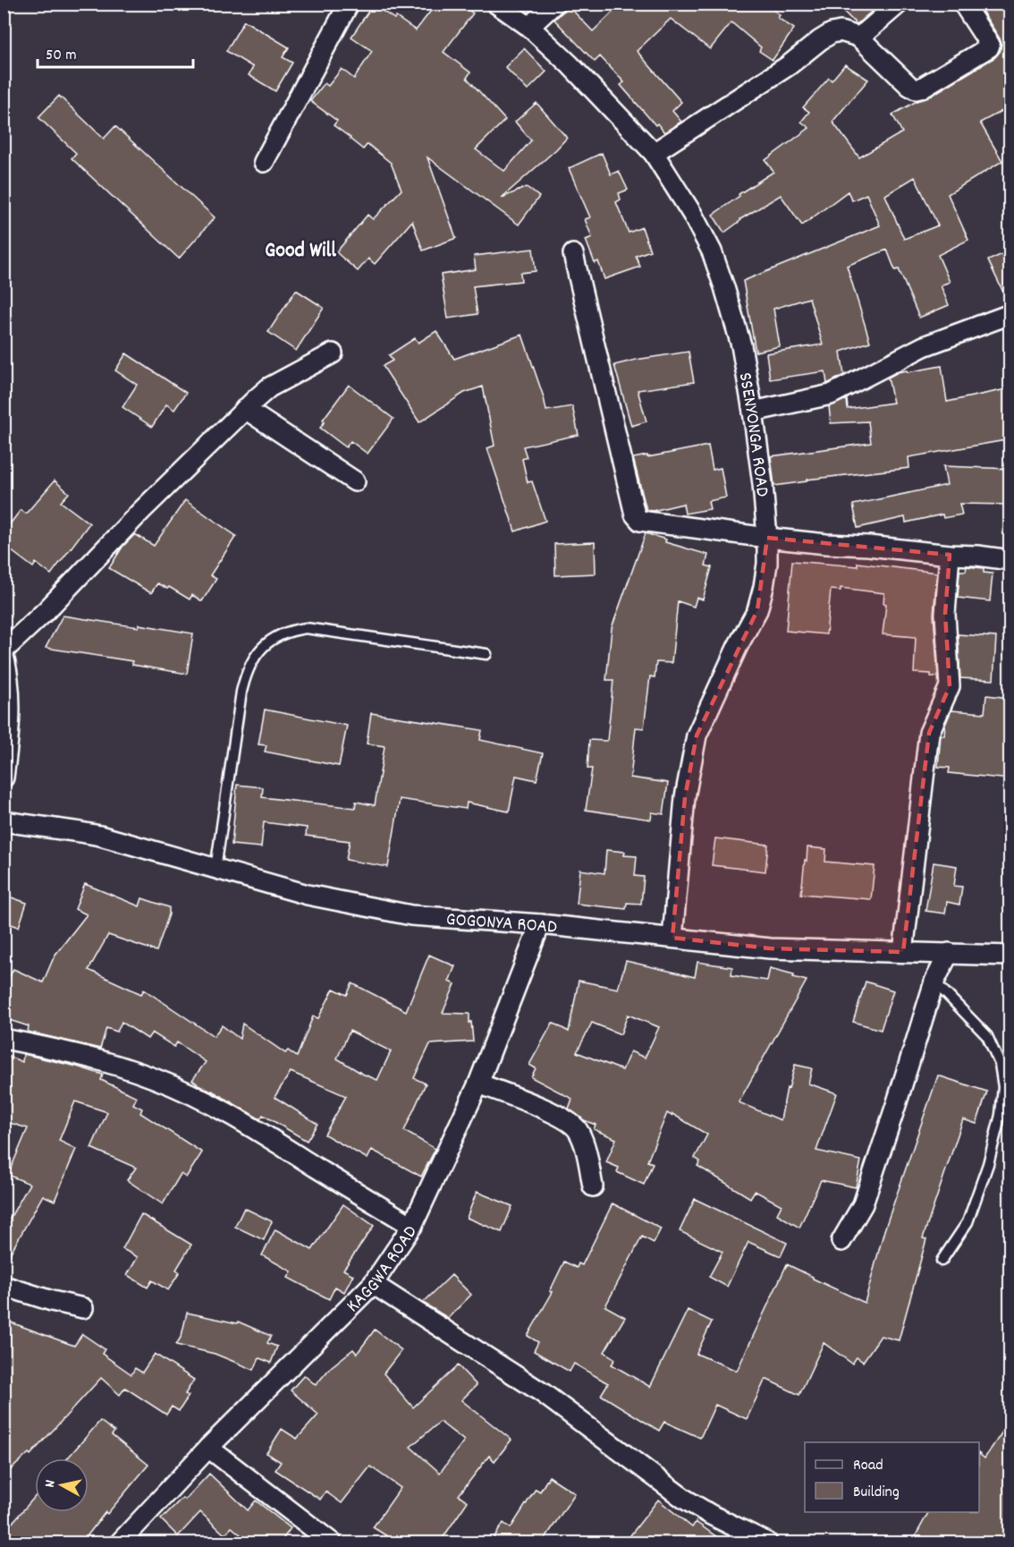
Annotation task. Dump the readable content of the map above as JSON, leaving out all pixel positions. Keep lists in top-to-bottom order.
{
  "streets": {
    "street": ["SSENYONGA ROAD", "GOGONYA ROAD", "KAGGWA ROAD"]
  },
  "crossings": [
    ["SSENYONGA ROAD", "GOGONYA ROAD"],
    ["GOGONYA ROAD", "KAGGWA ROAD"]
  ],
  "districts": ["Good Will"],
  "legend": ["Road", "Building"],
  "scale_bar": "50 m",
  "north": "left"
}
